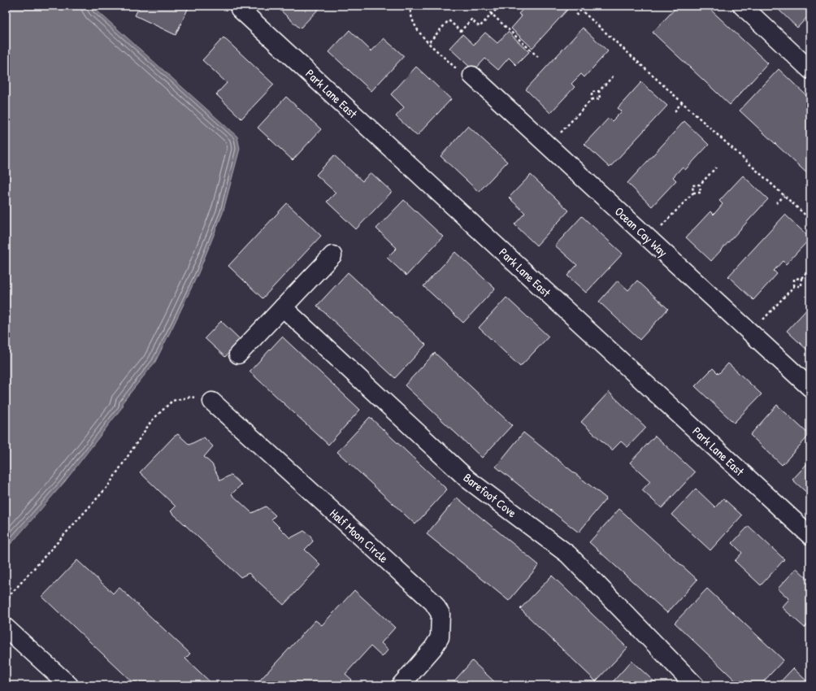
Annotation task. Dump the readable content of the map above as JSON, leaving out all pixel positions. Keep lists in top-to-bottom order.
{
  "streets": {
    "street": [
      "Park Lane East",
      "Ocean Cay Way",
      "Barefoot Cove",
      "Half Moon Circle"
    ]
  }
}
